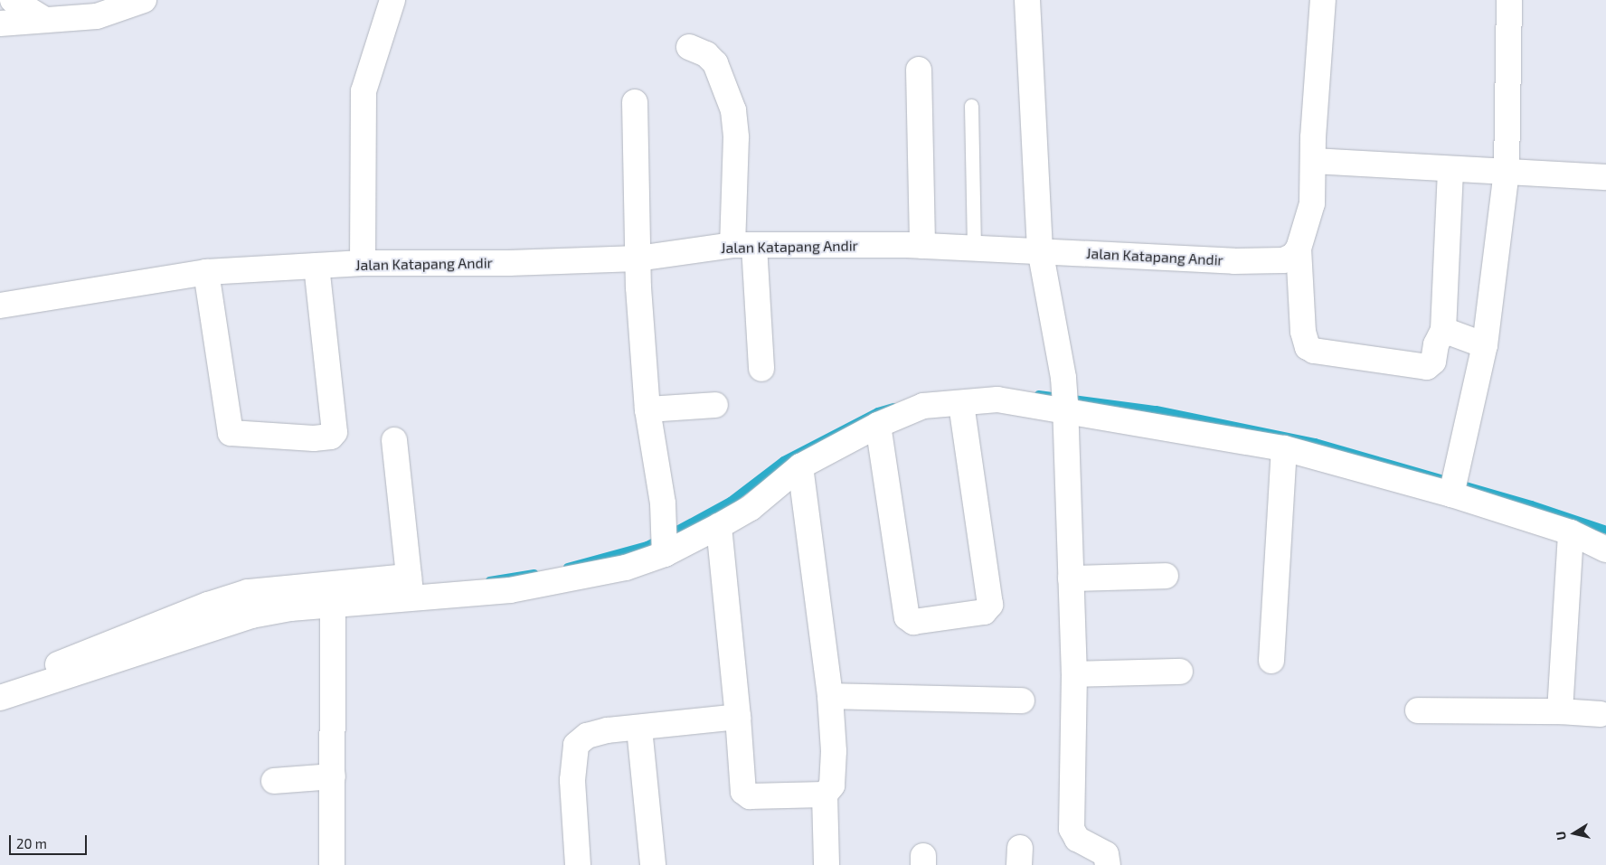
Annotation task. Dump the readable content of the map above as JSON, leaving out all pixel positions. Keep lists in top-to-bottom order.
{
  "streets": {
    "street": ["Jalan Katapang Andir"]
  },
  "scale_bar": "20 m",
  "north": "left"
}
